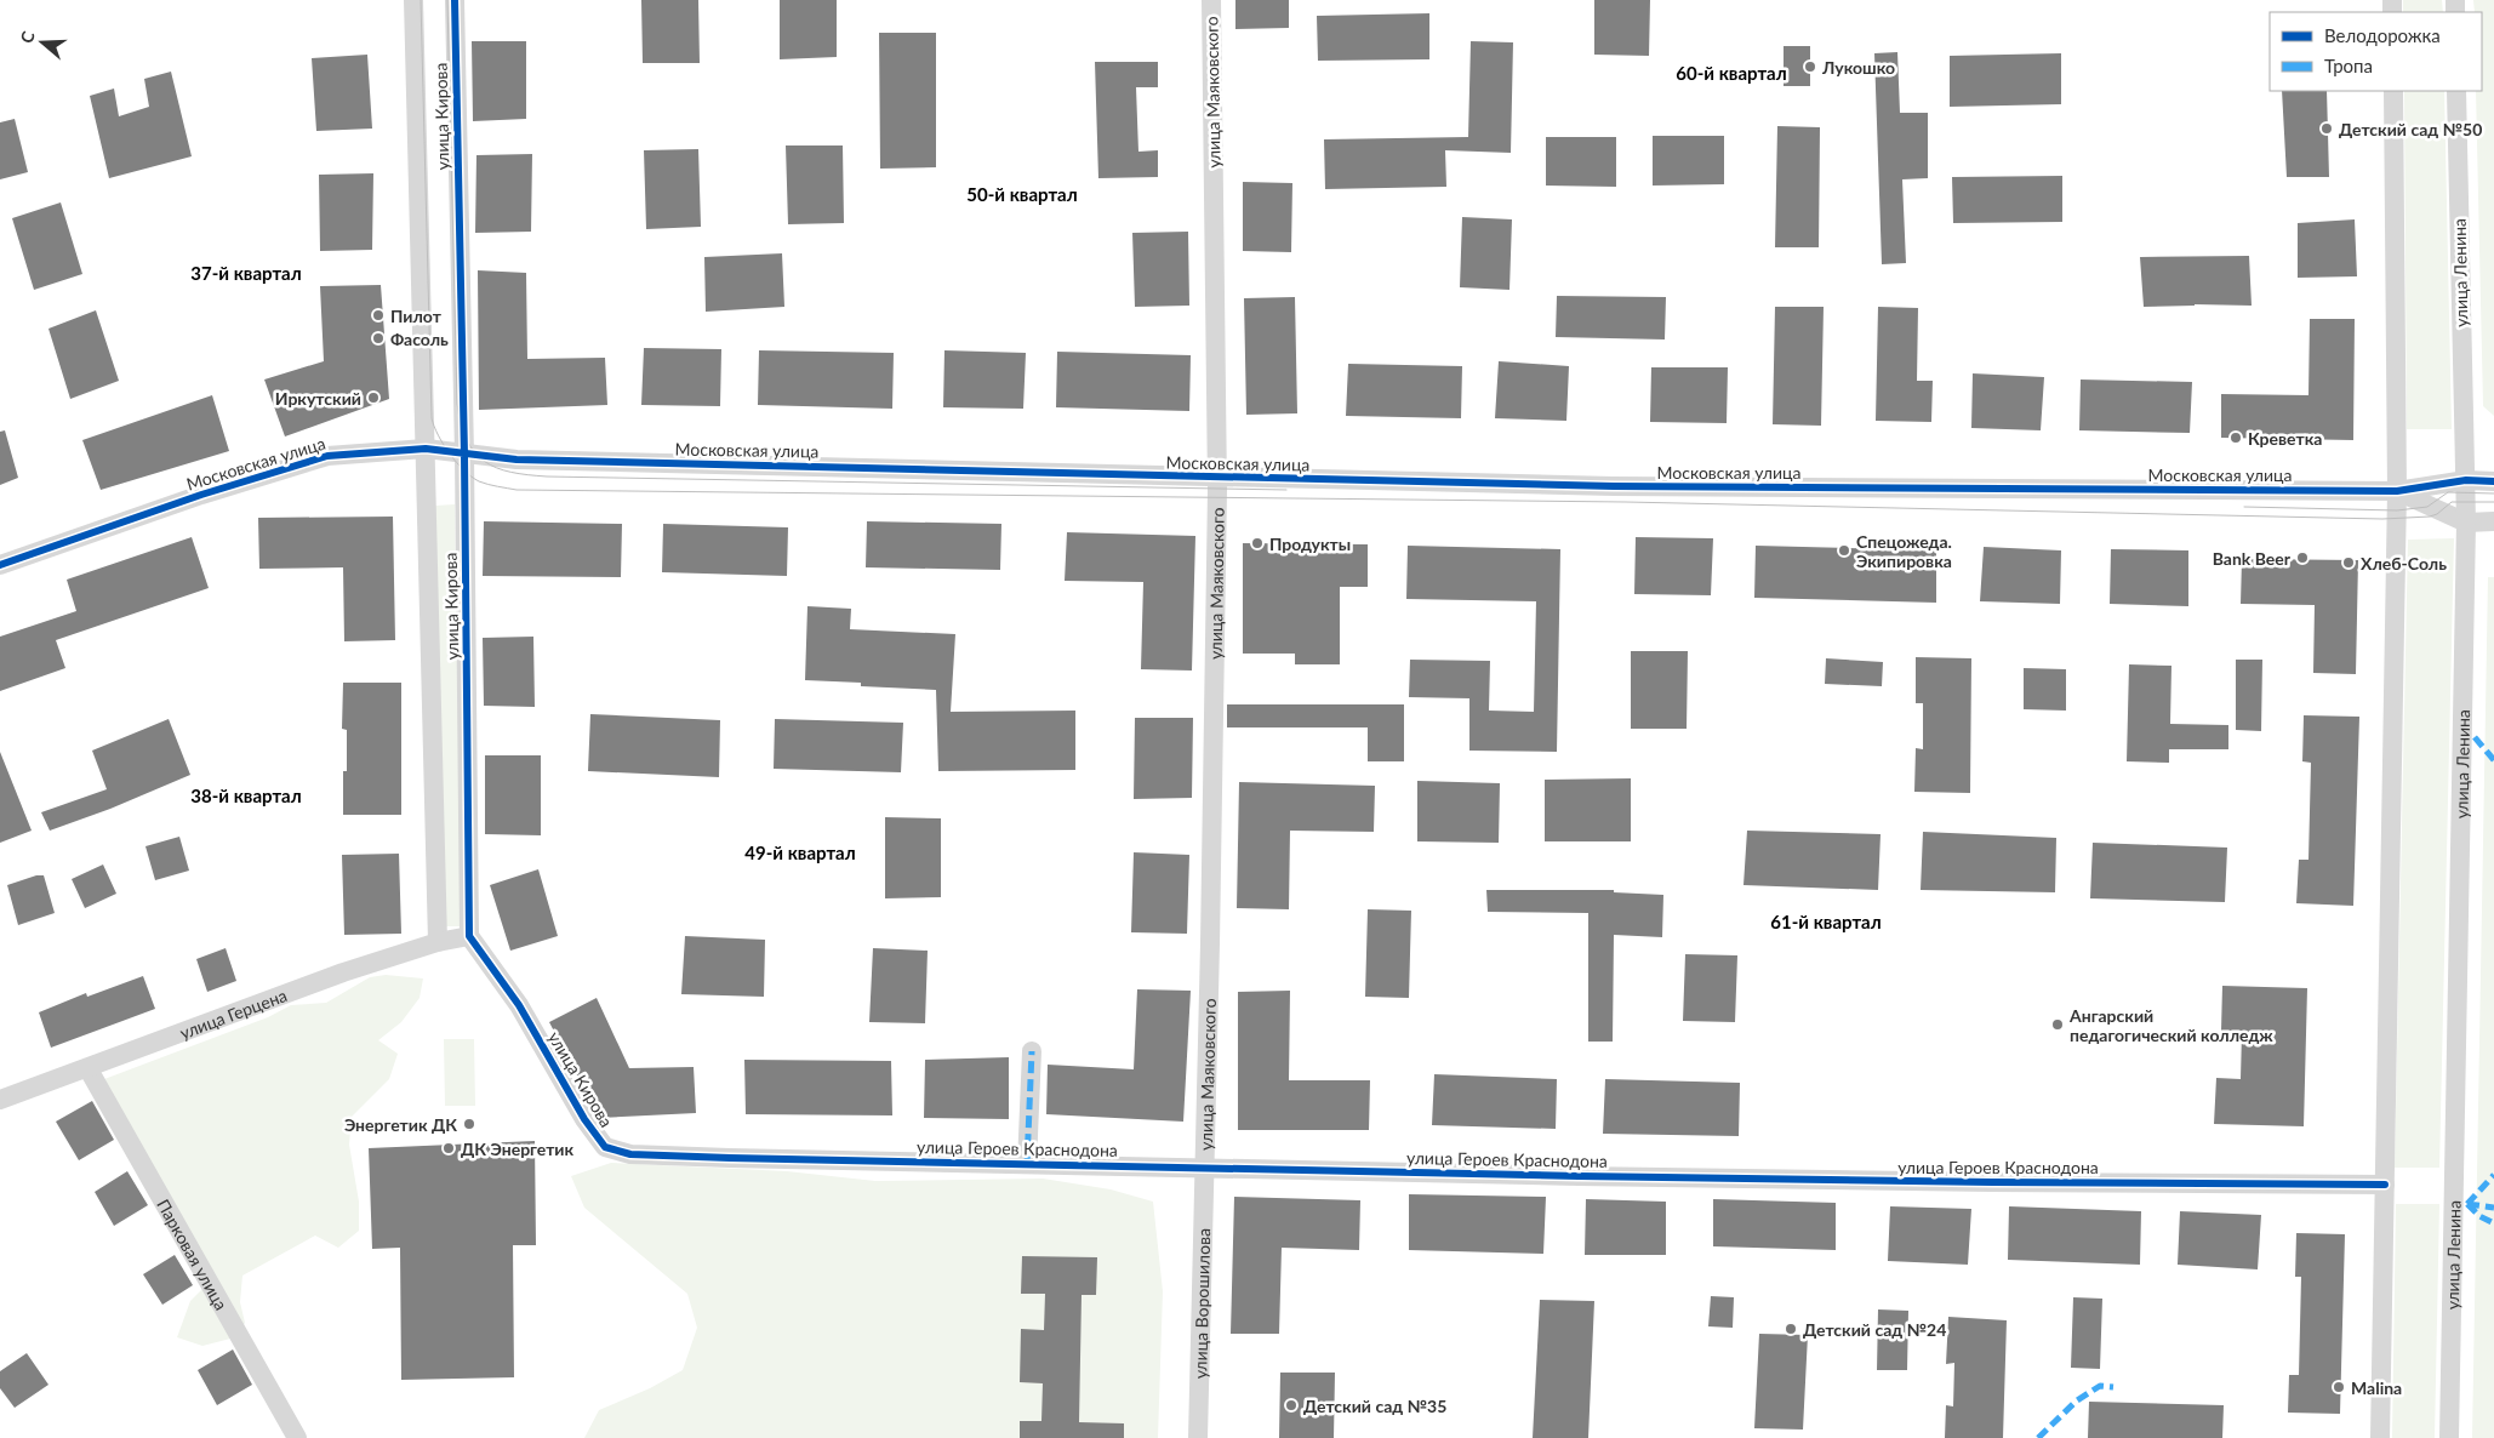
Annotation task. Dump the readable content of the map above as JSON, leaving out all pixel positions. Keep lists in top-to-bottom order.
{
  "streets": {
    "street": [
      "улица Маяковского",
      "улица Кирова",
      "улица Ленина",
      "Московская улица",
      "улица Герцена",
      "улица Героев Краснодона",
      "Парковая улица",
      "улица Ворошилова"
    ]
  },
  "crossings": [
    ["улица Маяковского", "Московская улица"],
    ["улица Маяковского", "улица Героев Краснодона"],
    ["улица Маяковского", "улица Ворошилова"],
    ["улица Кирова", "Московская улица"],
    ["улица Кирова", "улица Герцена"],
    ["улица Кирова", "улица Героев Краснодона"],
    ["улица Ленина", "Московская улица"],
    ["улица Герцена", "Парковая улица"],
    ["улица Героев Краснодона", "улица Ворошилова"]
  ],
  "districts": [
    "60-й квартал",
    "50-й квартал",
    "37-й квартал",
    "38-й квартал",
    "49-й квартал",
    "61-й квартал"
  ],
  "places": [
    "Лукошко",
    "Детский сад №50",
    "Пилот",
    "Фасоль",
    "Иркутский",
    "Креветка",
    "Продукты",
    "Спецожеда. Экипировка",
    "Bank Beer",
    "Хлеб-Соль",
    "Ангарский педагогический колледж",
    "Энергетик ДК",
    "ДК Энергетик",
    "Детский сад №24",
    "Malina",
    "Детский сад №35"
  ],
  "legend": ["Велодорожка", "Тропа"],
  "north": "left"
}
